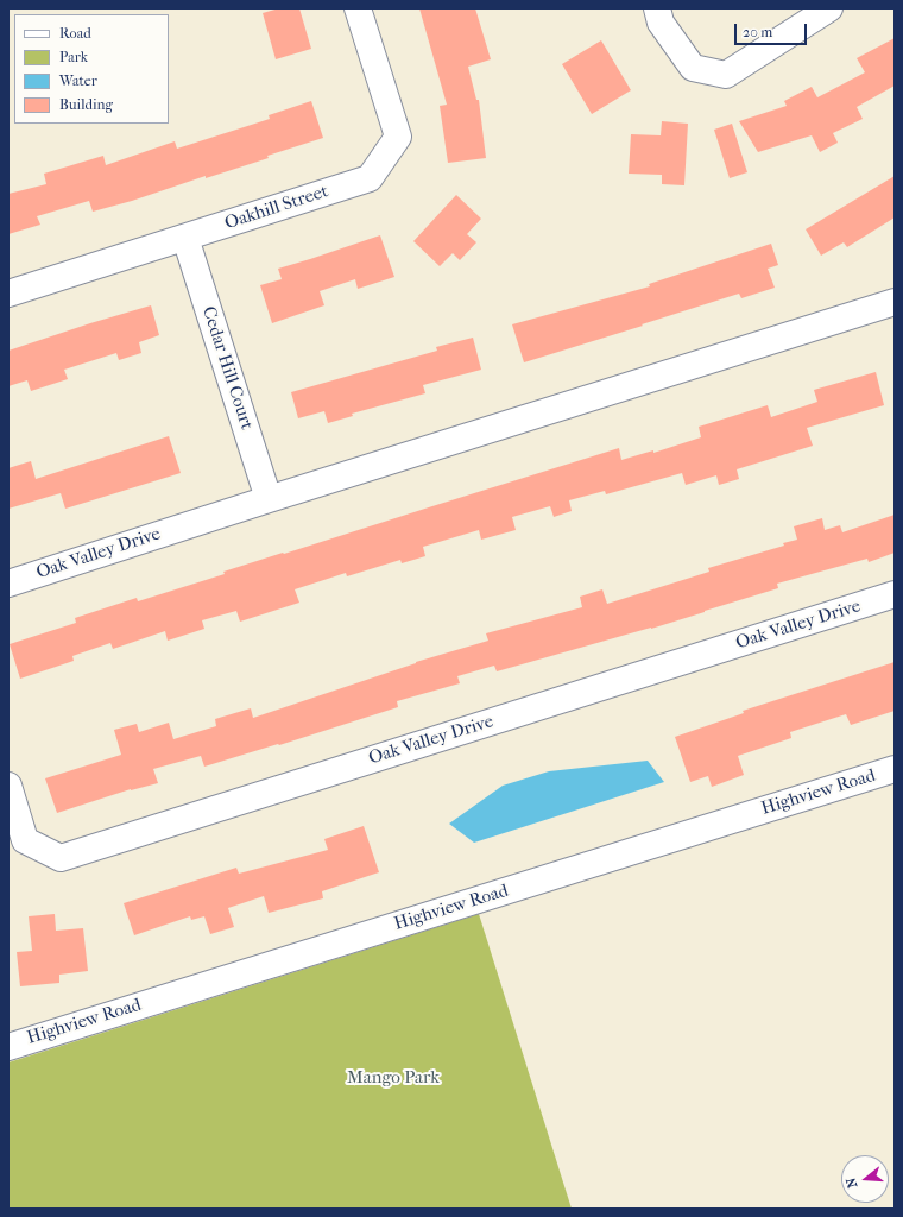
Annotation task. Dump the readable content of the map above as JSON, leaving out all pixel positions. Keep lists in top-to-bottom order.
{
  "streets": {
    "street": [
      "Oakhill Street",
      "Cedar Hill Court",
      "Oak Valley Drive",
      "Highview Road"
    ]
  },
  "crossings": [
    ["Oakhill Street", "Cedar Hill Court"],
    ["Cedar Hill Court", "Oak Valley Drive"]
  ],
  "parks": ["Mango Park"],
  "legend": [
    "Road",
    "Park",
    "Water",
    "Building"
  ],
  "scale_bar": "20 m",
  "north": "left"
}
